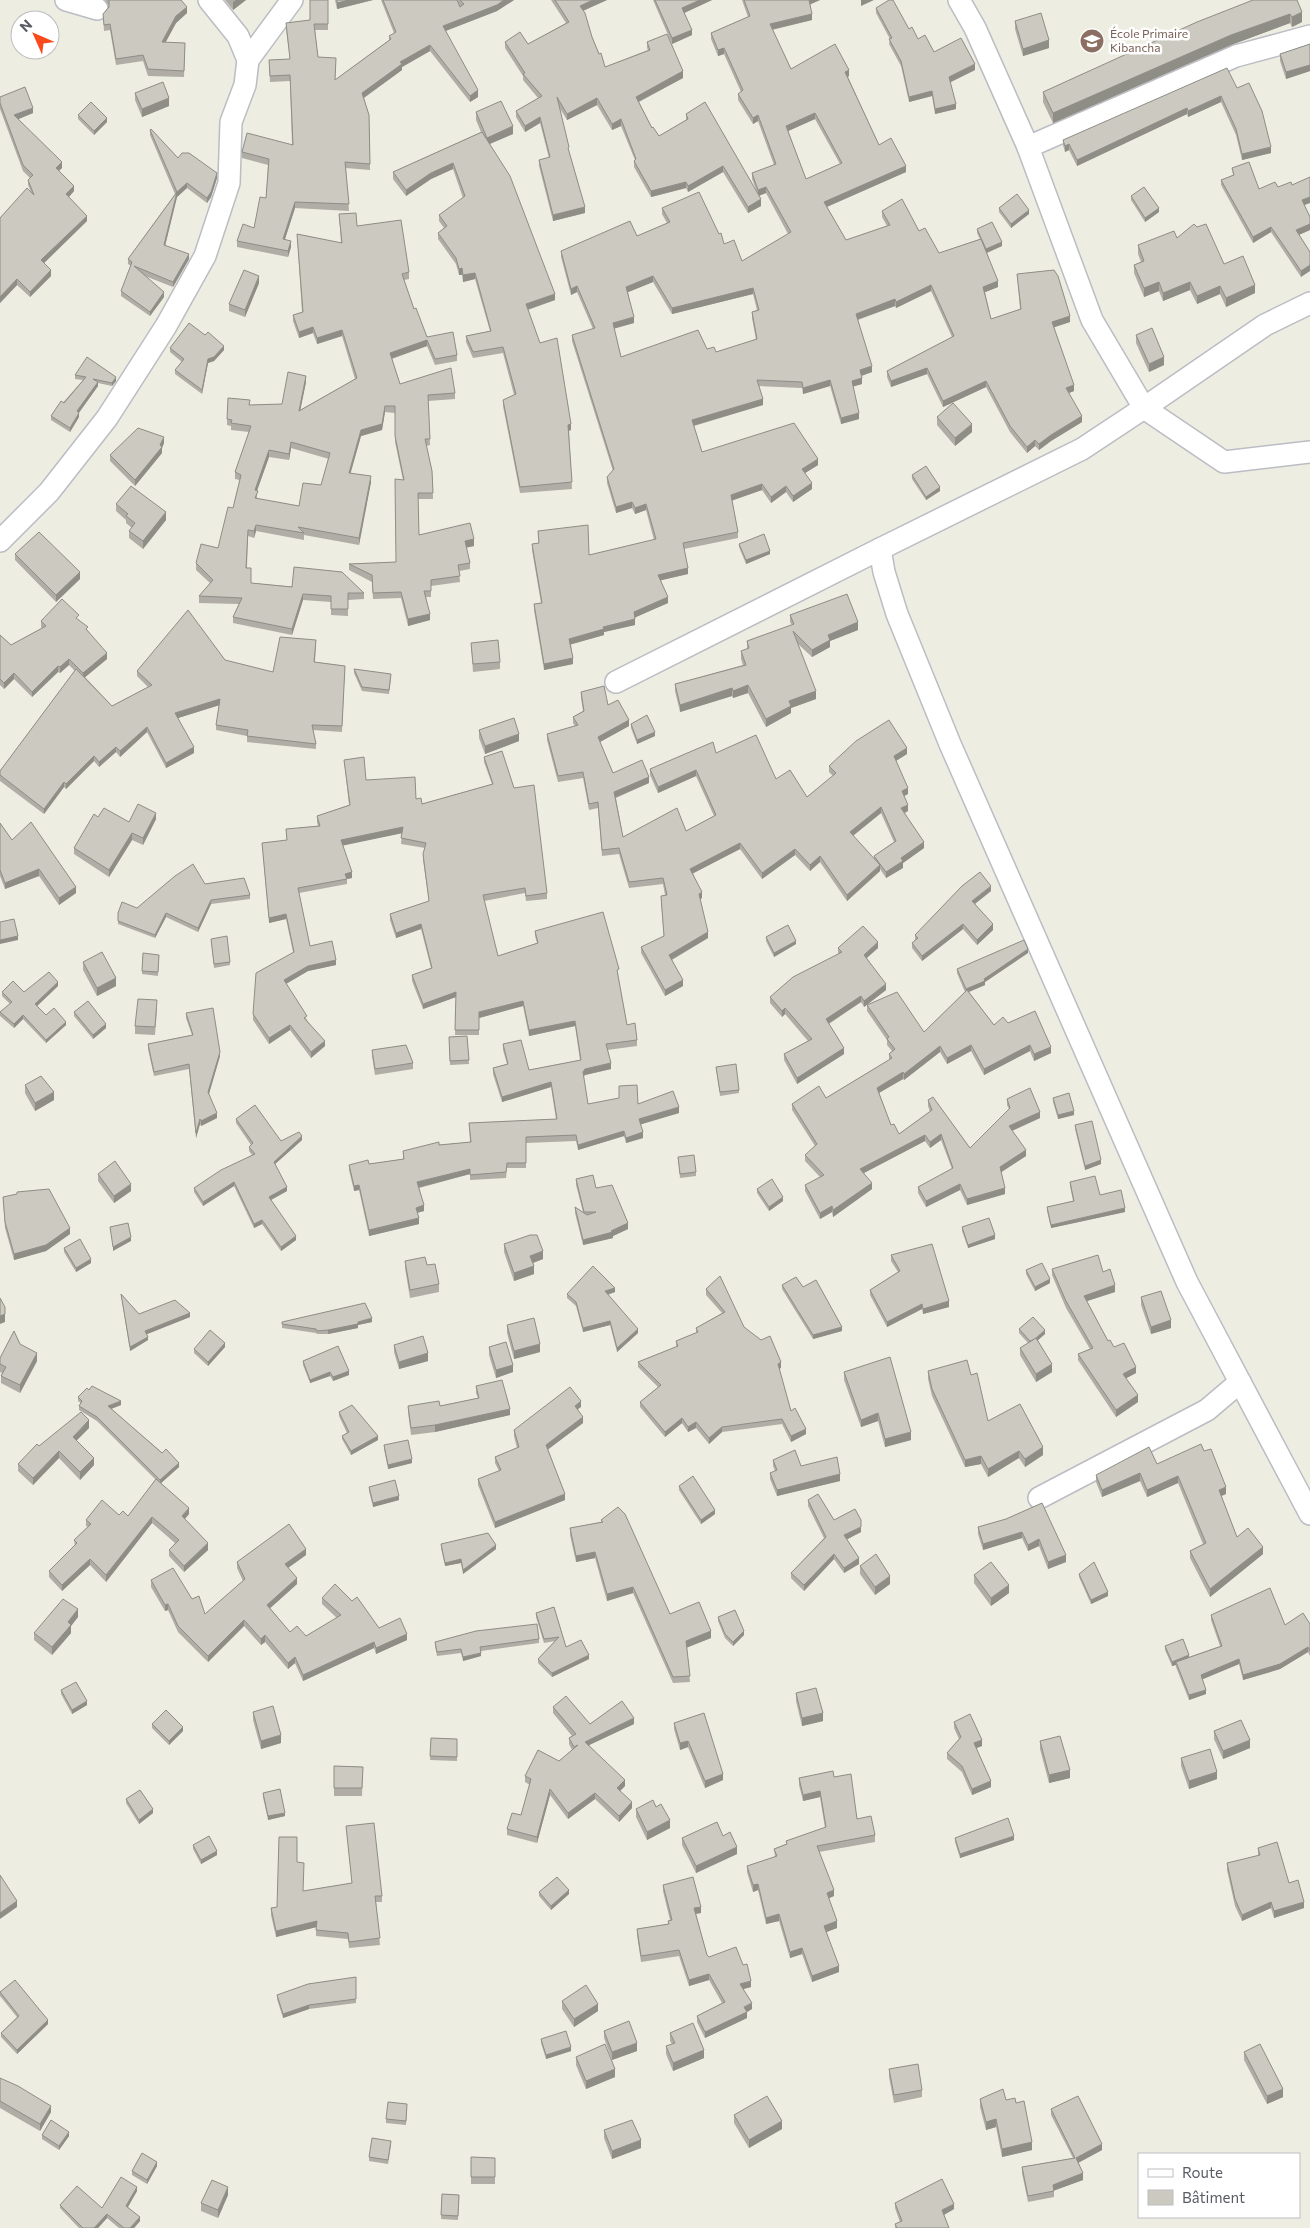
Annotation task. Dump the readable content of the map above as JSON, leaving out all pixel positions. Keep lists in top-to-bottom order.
{
  "places": {
    "school or university": ["École Primaire Kibancha"]
  },
  "legend": ["Route", "Bâtiment"],
  "north": "top left"
}
